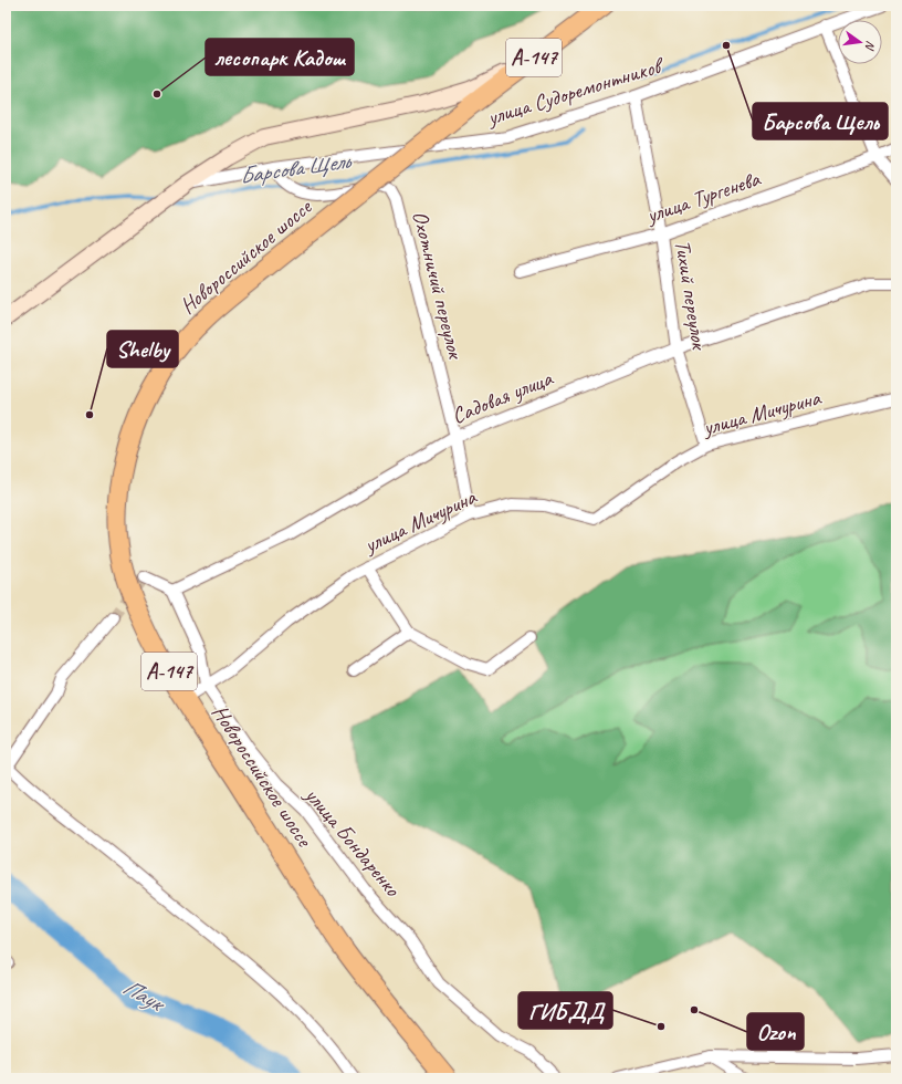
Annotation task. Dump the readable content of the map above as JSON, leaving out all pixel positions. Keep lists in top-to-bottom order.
{
  "streets": {
    "highway": ["А-147", "Новороссийское шоссе"],
    "street": [
      "улица Судоремонтников",
      "улица Тургенева",
      "Охотничий переулок",
      "Тихий переулок",
      "Садовая улица",
      "улица Мичурина",
      "улица Бондаренко"
    ]
  },
  "crossings": [
    ["улица Судоремонтников", "Новороссийское шоссе"],
    ["улица Судоремонтников", "Охотничий переулок"],
    ["улица Судоремонтников", "Тихий переулок"],
    ["улица Тургенева", "Тихий переулок"],
    ["Новороссийское шоссе", "улица Мичурина"],
    ["Охотничий переулок", "Садовая улица"],
    ["Охотничий переулок", "улица Мичурина"],
    ["Тихий переулок", "Садовая улица"],
    ["Тихий переулок", "улица Мичурина"],
    ["Садовая улица", "улица Бондаренко"],
    ["улица Мичурина", "улица Бондаренко"]
  ],
  "water": ["Барсова Щель", "Паук"],
  "places": [
    "Барсова Щель",
    "лесопарк Кадош",
    "Shelby",
    "Ozon",
    "ГИБДД"
  ],
  "north": "right"
}
